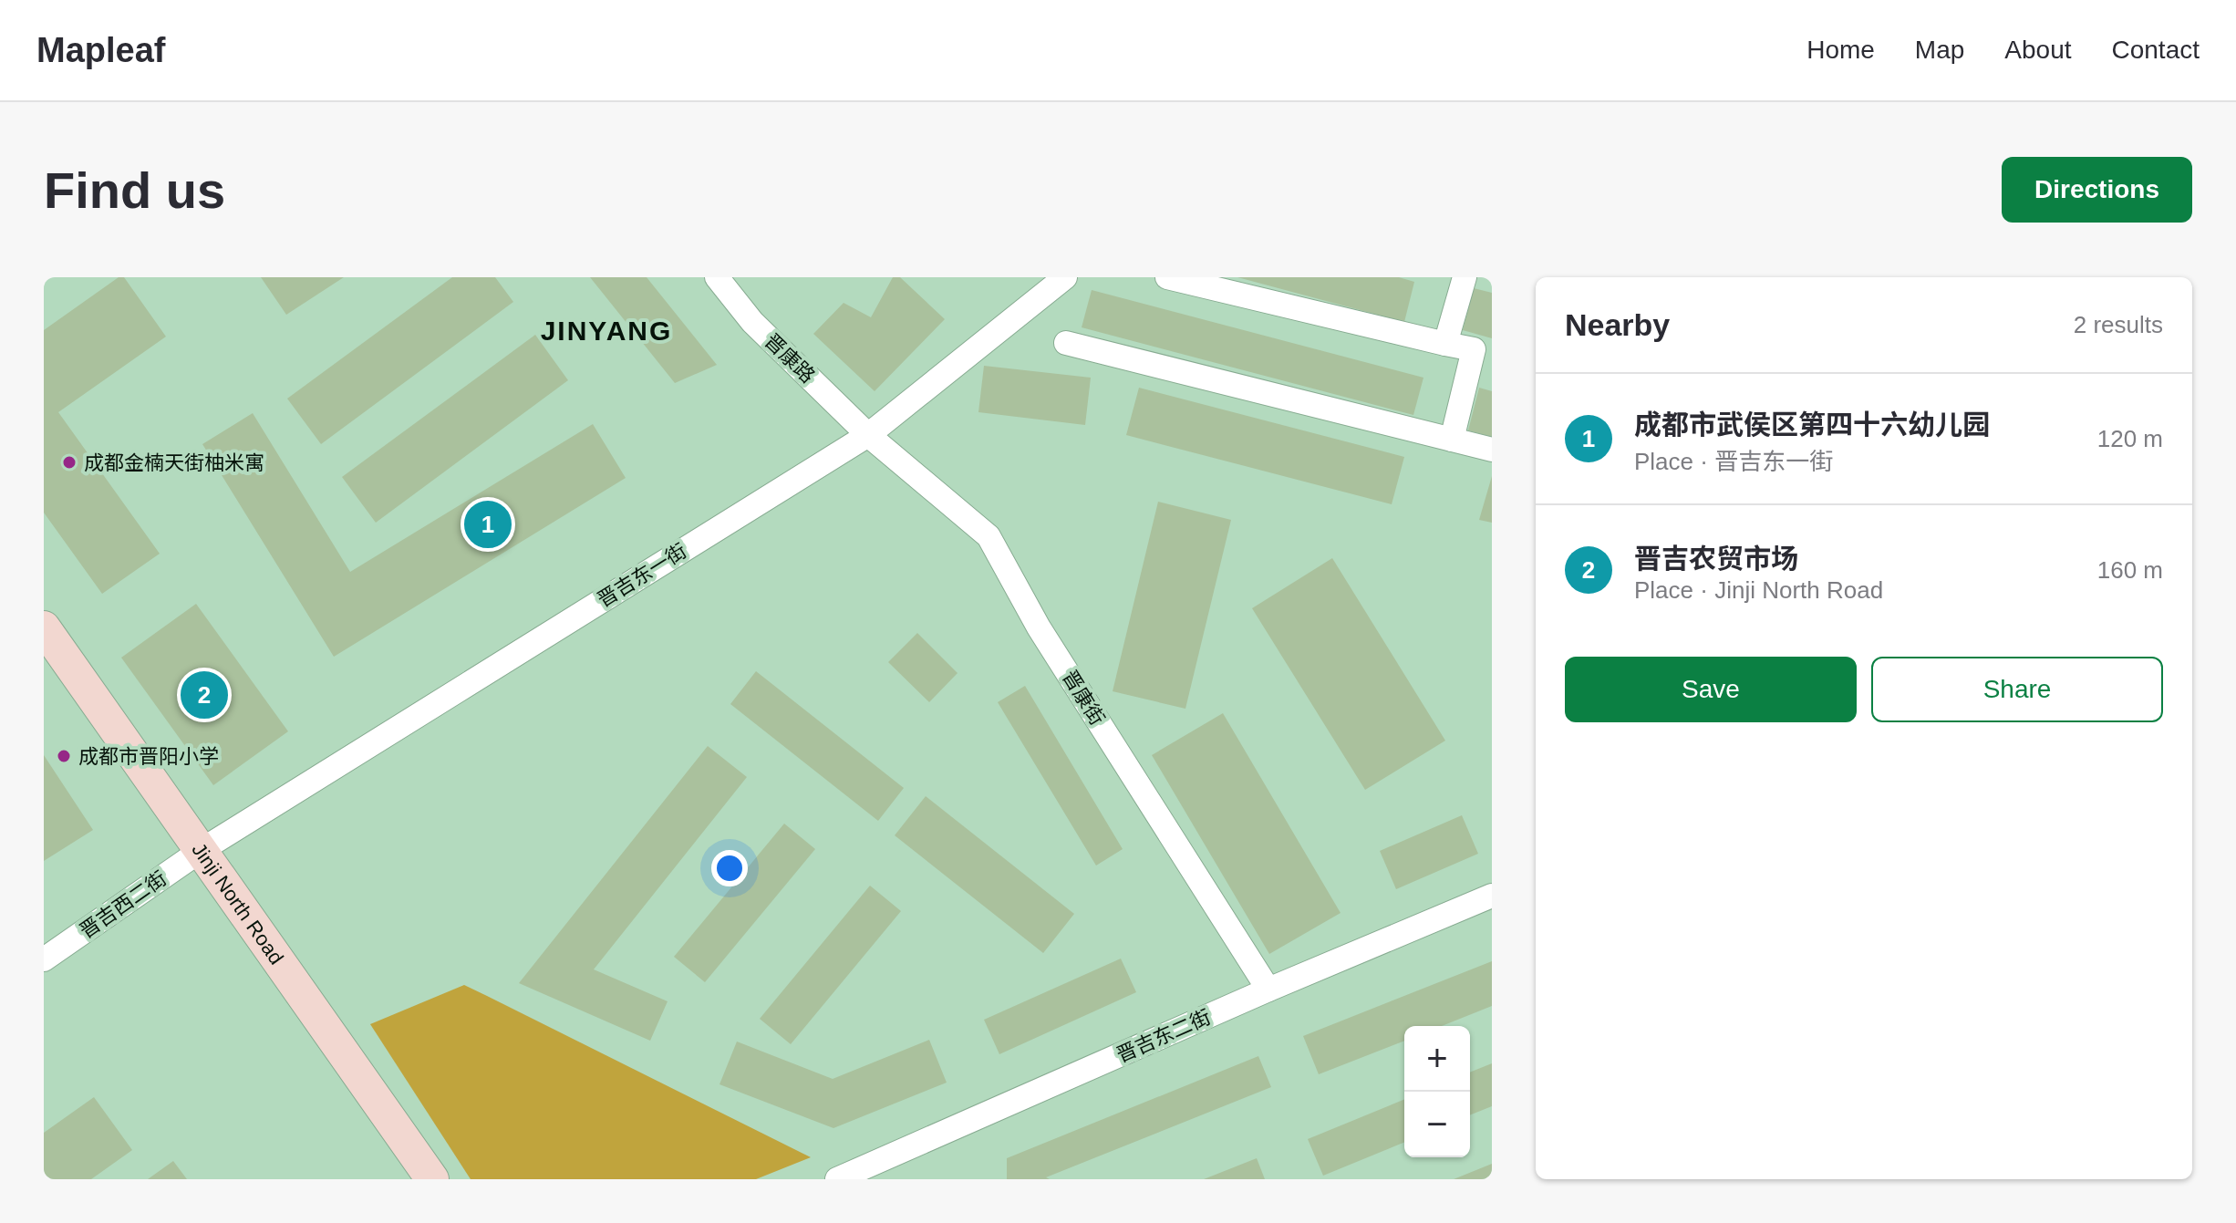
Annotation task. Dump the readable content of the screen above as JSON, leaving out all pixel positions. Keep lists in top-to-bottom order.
{
  "streets": {
    "street": [
      "晋康路",
      "晋吉东一街",
      "晋康街",
      "Jinji North Road",
      "晋吉西二街",
      "晋吉东二街"
    ]
  },
  "crossings": [
    ["晋康路", "晋吉东一街"],
    ["晋康路", "晋康街"],
    ["晋吉东一街", "晋康街"],
    ["晋吉东一街", "Jinji North Road"],
    ["晋吉东一街", "晋吉西二街"],
    ["晋康街", "晋吉东二街"],
    ["Jinji North Road", "晋吉西二街"]
  ],
  "districts": ["JINYANG"],
  "places": ["成都金楠天街柚米寓", "成都市晋阳小学"],
  "page": {
    "header": "Mapleaf",
    "nav": [
      "Home",
      "Map",
      "About",
      "Contact"
    ],
    "buttons": [
      "Directions",
      ["Save", "Share"]
    ],
    "title": "Find us",
    "heading": ["Nearby", "2 results"],
    "list": [
      {
        "mark": "1",
        "name": "成都市武侯区第四十六幼儿园",
        "note": "Place · 晋吉东一街",
        "value": "120 m"
      },
      {
        "mark": "2",
        "name": "晋吉农贸市场",
        "note": "Place · Jinji North Road",
        "value": "160 m"
      }
    ],
    "pins": ["1", "2"],
    "map_buttons": ["+", "−"]
  }
}
